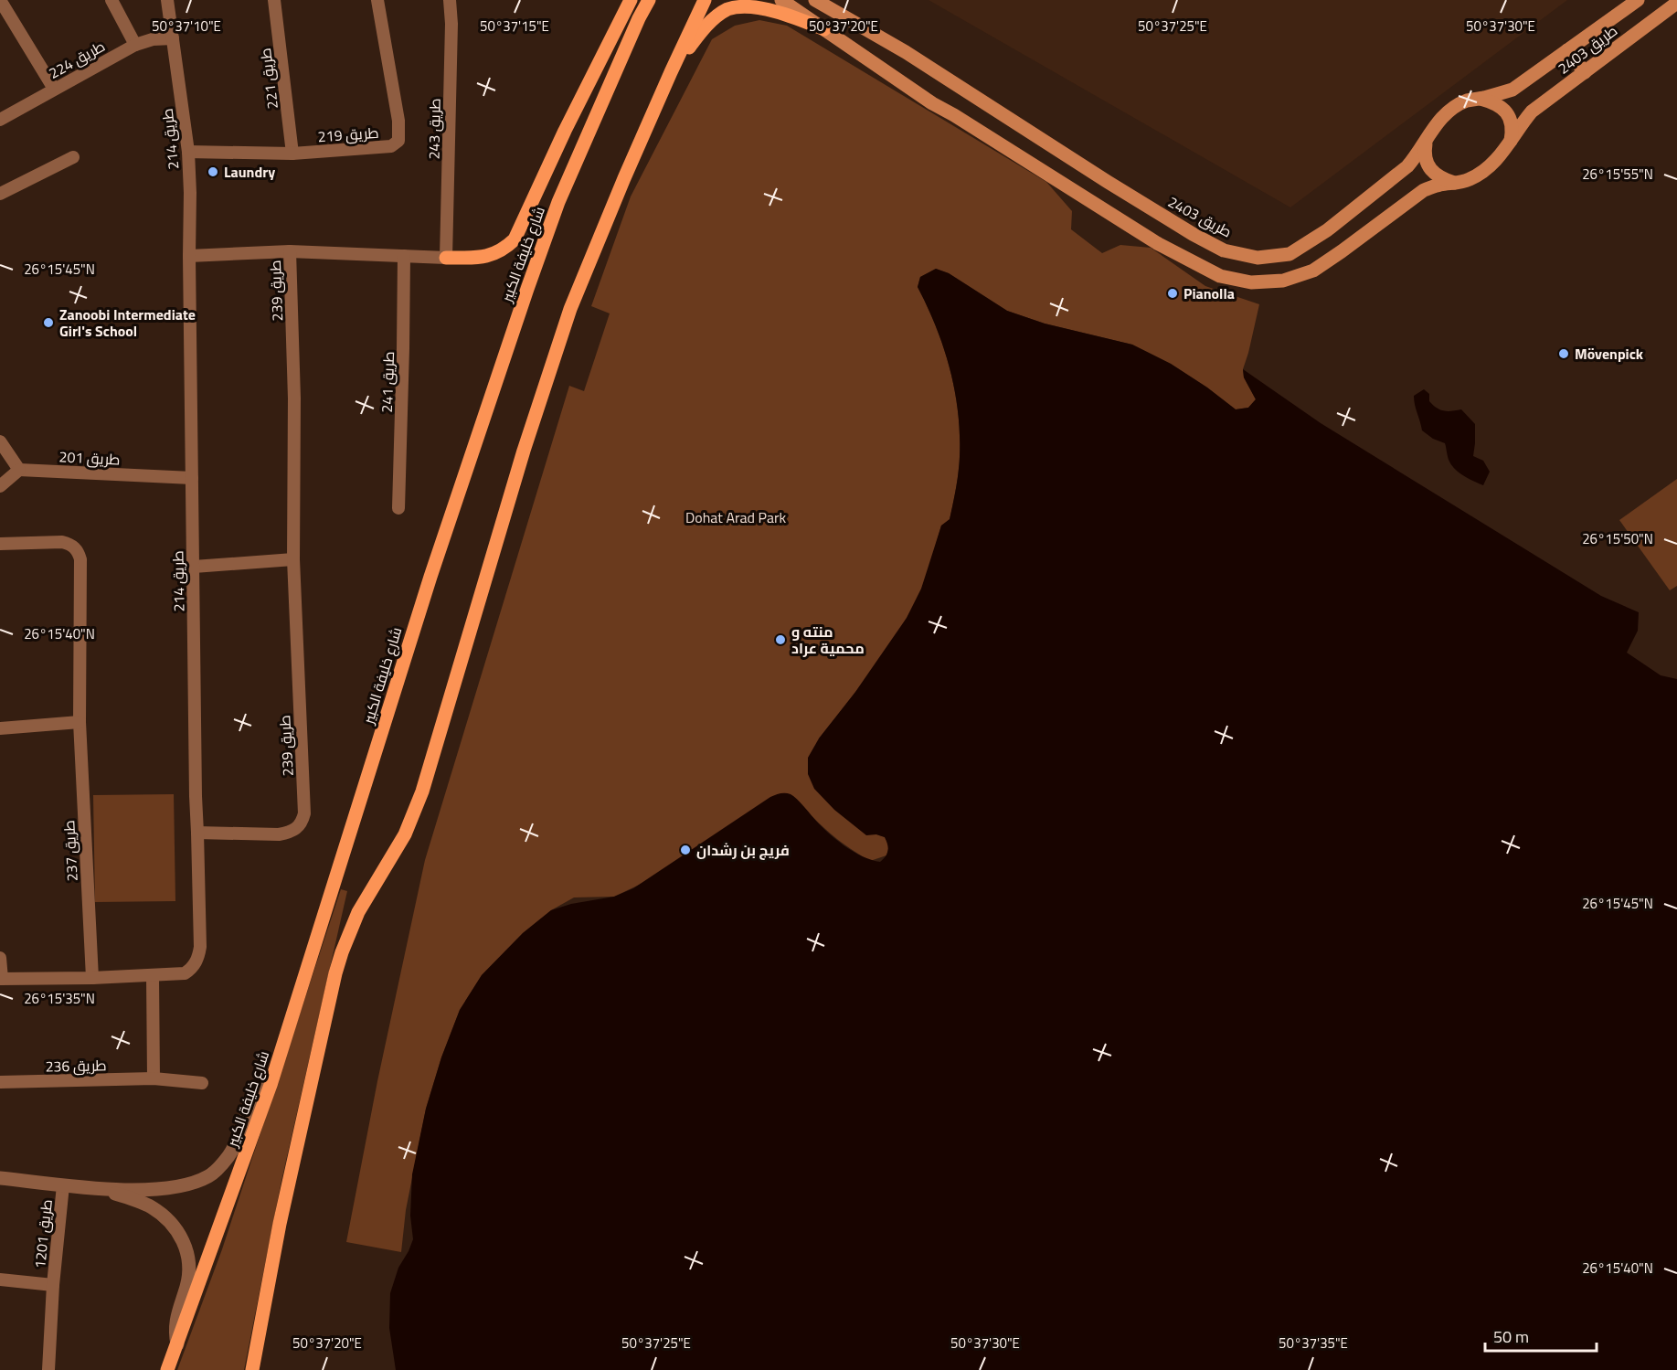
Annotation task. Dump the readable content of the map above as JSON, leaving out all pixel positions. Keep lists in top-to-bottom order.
{
  "streets": {
    "main road": ["طريق 2403", "شارع خليفة الكبير"],
    "street": [
      "طريق 224",
      "طريق 221",
      "طريق 243",
      "طريق 219",
      "طريق 214",
      "طريق 239",
      "طريق 241",
      "طريق 201",
      "طريق 237",
      "طريق 236",
      "طريق 1201"
    ]
  },
  "crossings": [
    ["طريق 224", "طريق 214"],
    ["طريق 221", "طريق 219"],
    ["طريق 219", "طريق 214"],
    ["طريق 214", "طريق 239"],
    ["طريق 214", "طريق 201"],
    ["طريق 214", "طريق 237"]
  ],
  "parks": ["Dohat Arad Park"],
  "places": [
    "Laundry",
    "Pianolla",
    "Zanoobi Intermediate Girl's School",
    "Mövenpick",
    "منته و محمية عراد",
    "فريج بن رشدان"
  ],
  "scale_bar": "50 m",
  "coordinates": [
    "50°37'15\"E",
    "50°37'30\"E",
    "50°37'10\"E",
    "50°37'20\"E",
    "50°37'25\"E",
    "26°15'55\"N",
    "26°15'45\"N",
    "26°15'50\"N",
    "26°15'40\"N",
    "26°15'35\"N",
    "50°37'35\"E"
  ]
}
